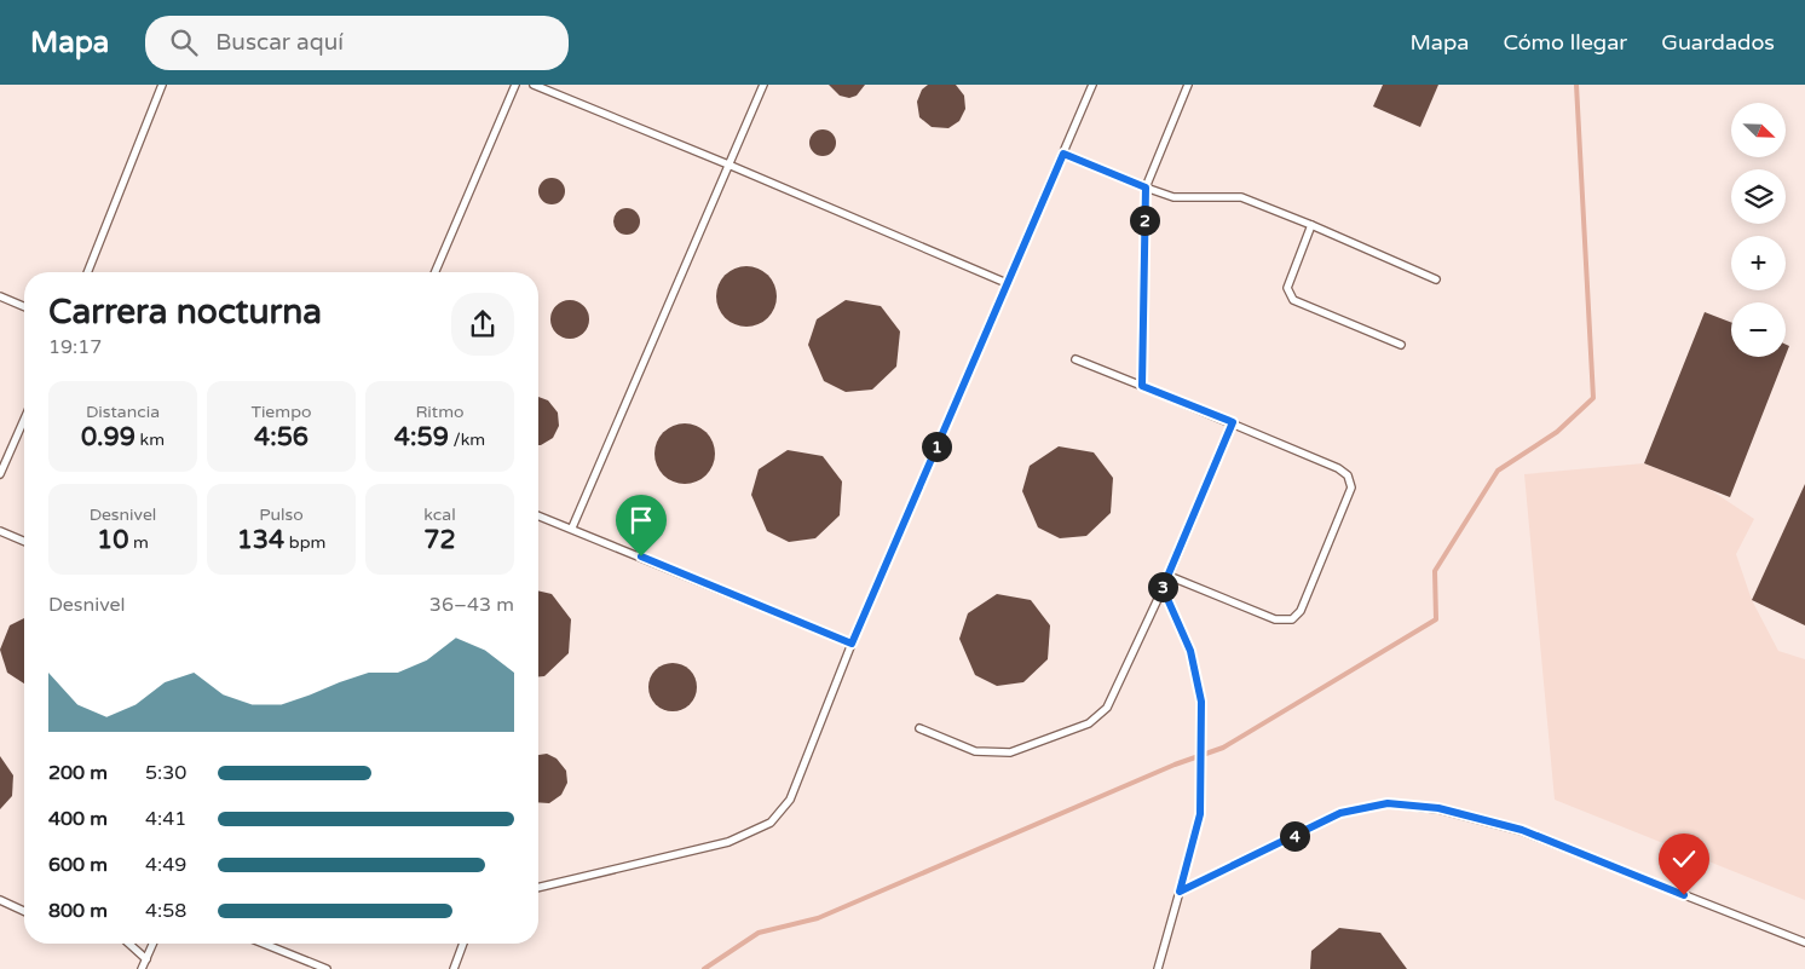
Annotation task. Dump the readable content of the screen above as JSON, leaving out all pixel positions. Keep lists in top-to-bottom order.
{
  "north": "bottom right",
  "page": {
    "header": "Mapa",
    "search": "Buscar aquí",
    "nav": ["Mapa", "Cómo llegar", "Guardados"],
    "map_buttons": ["+", "−"],
    "pins": [
      "2",
      "1",
      "3",
      "4"
    ],
    "heading": ["Carrera nocturna", "19:17"],
    "stats": [
      ["Distancia", "0.99 km"],
      ["Tiempo", "4:56"],
      ["Ritmo", "4:59 /km"],
      ["Desnivel", "10 m"],
      ["Pulso", "134 bpm"],
      ["kcal", "72"]
    ],
    "chart": ["Desnivel", "36–43 m"],
    "list": [
      {
        "name": "200 m",
        "note": "5:30"
      },
      {
        "name": "400 m",
        "note": "4:41"
      },
      {
        "name": "600 m",
        "note": "4:49"
      },
      {
        "name": "800 m",
        "note": "4:58"
      }
    ]
  }
}
